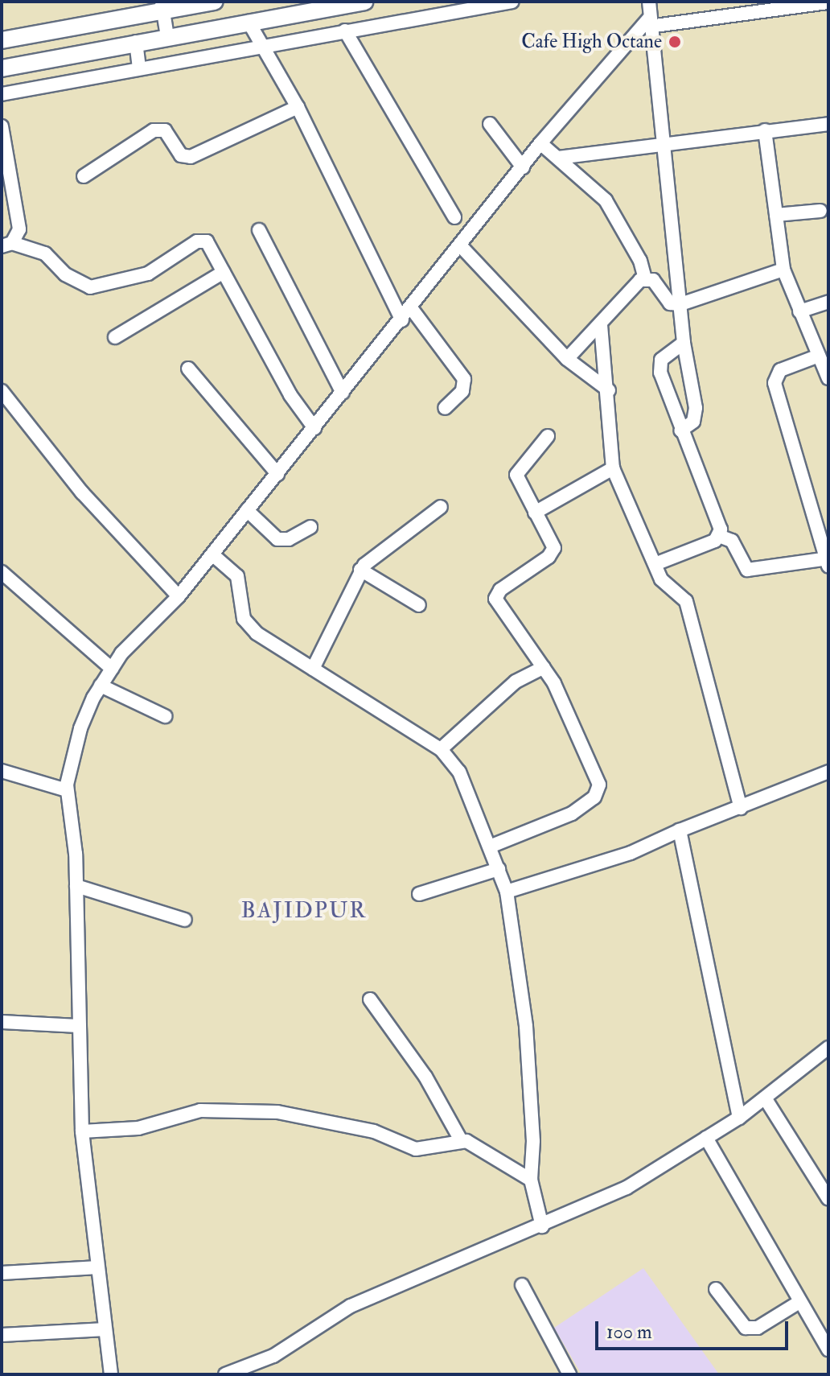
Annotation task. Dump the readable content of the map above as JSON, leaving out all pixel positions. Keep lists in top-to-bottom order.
{
  "districts": ["BAJIDPUR"],
  "places": ["Cafe High Octane"],
  "scale_bar": "100 m"
}
